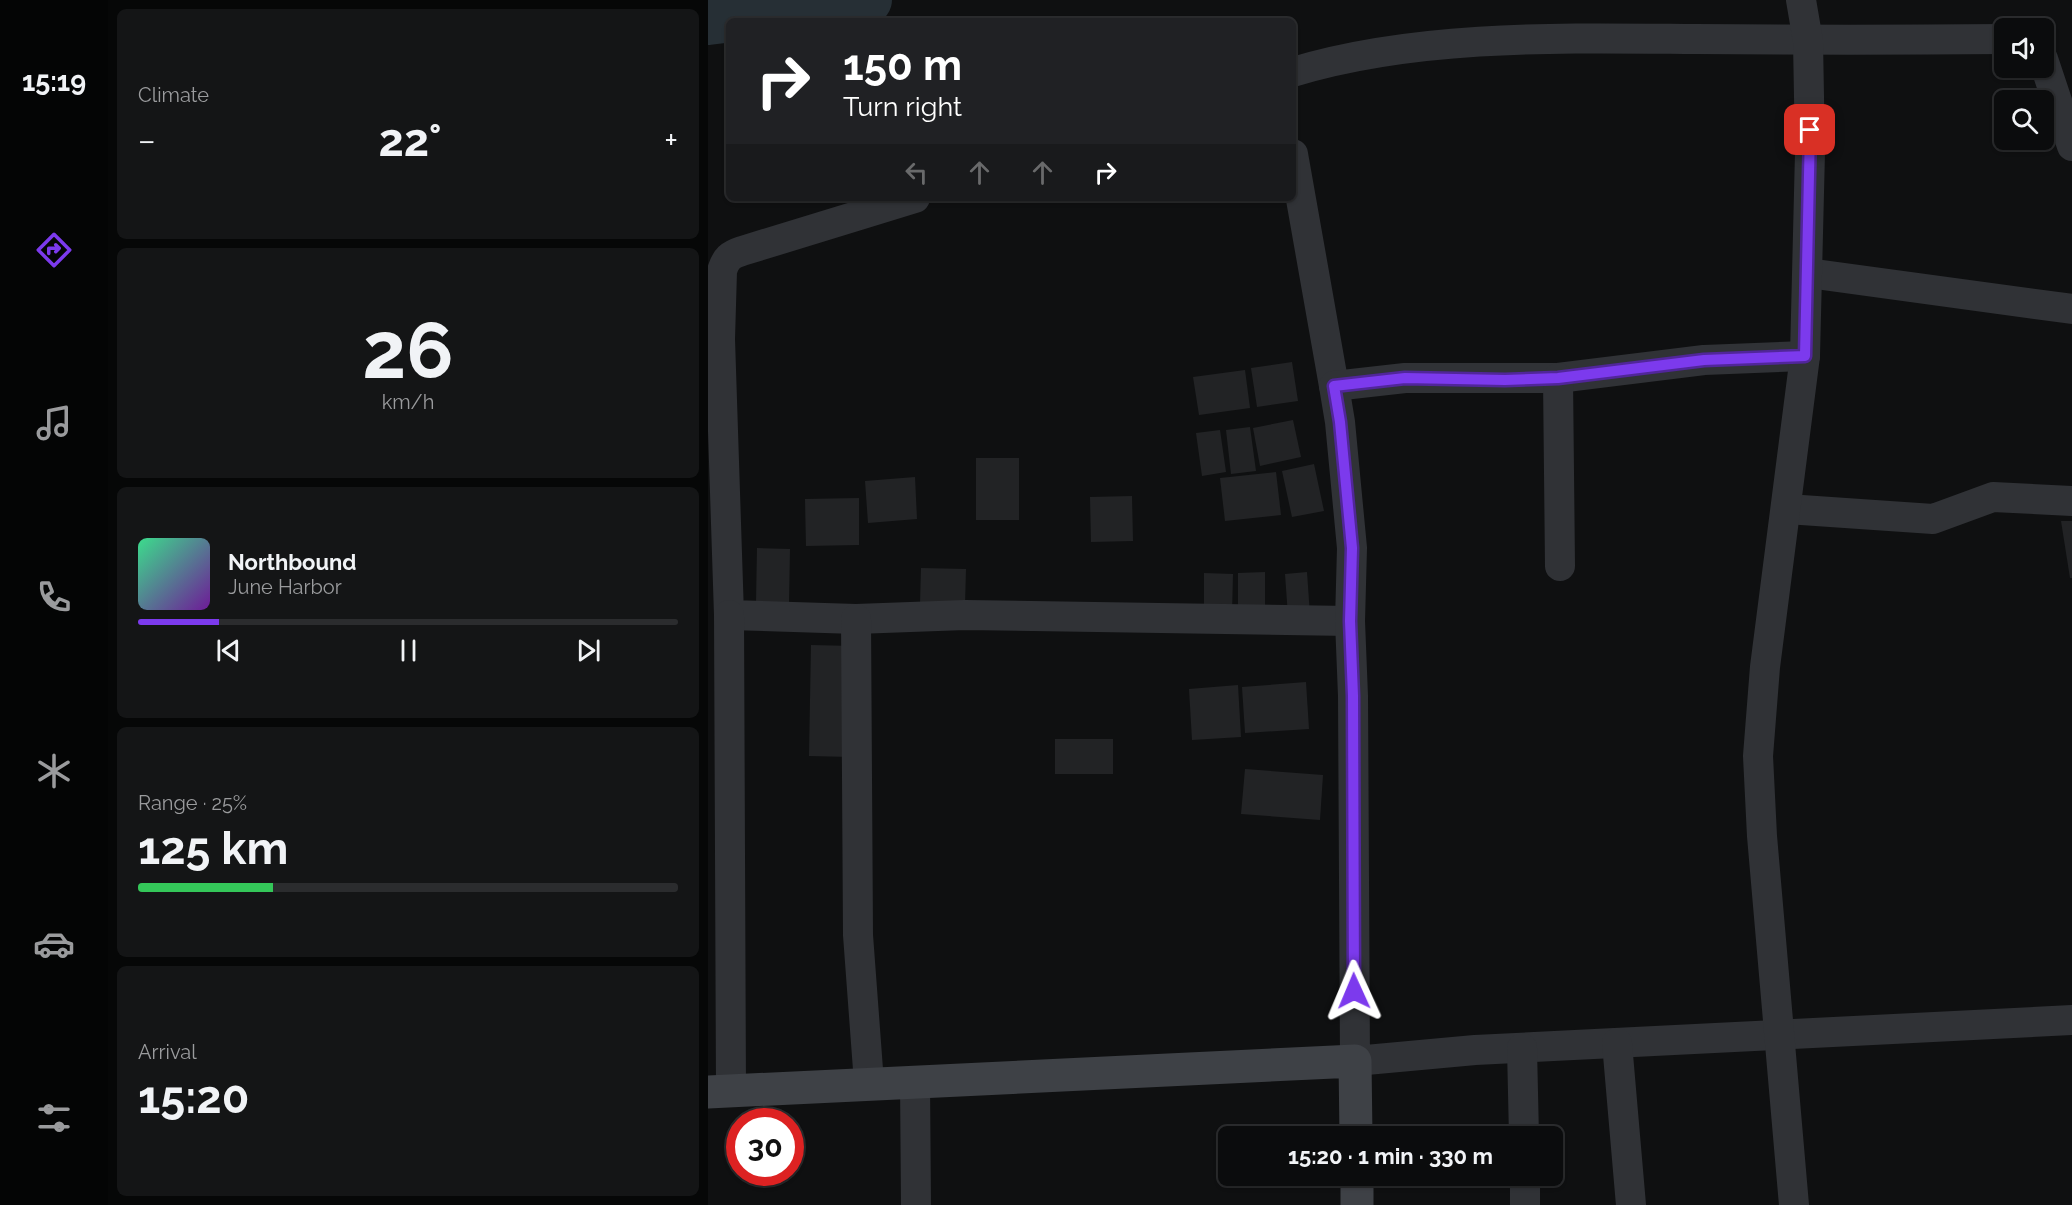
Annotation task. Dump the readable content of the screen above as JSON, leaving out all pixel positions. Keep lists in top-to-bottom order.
{
  "page": {
    "tabs": "15:19",
    "tile": [
      "Climate",
      ["26", "km/h"],
      ["Range · 25%", "125 km"],
      ["Arrival", "15:20"]
    ],
    "turn": ["150 m", "Turn right"],
    "heat": ["−", "22°", "+"],
    "song": ["Northbound", "June Harbor"],
    "limit": "30",
    "trip": "15:20 · 1 min · 330 m"
  }
}
